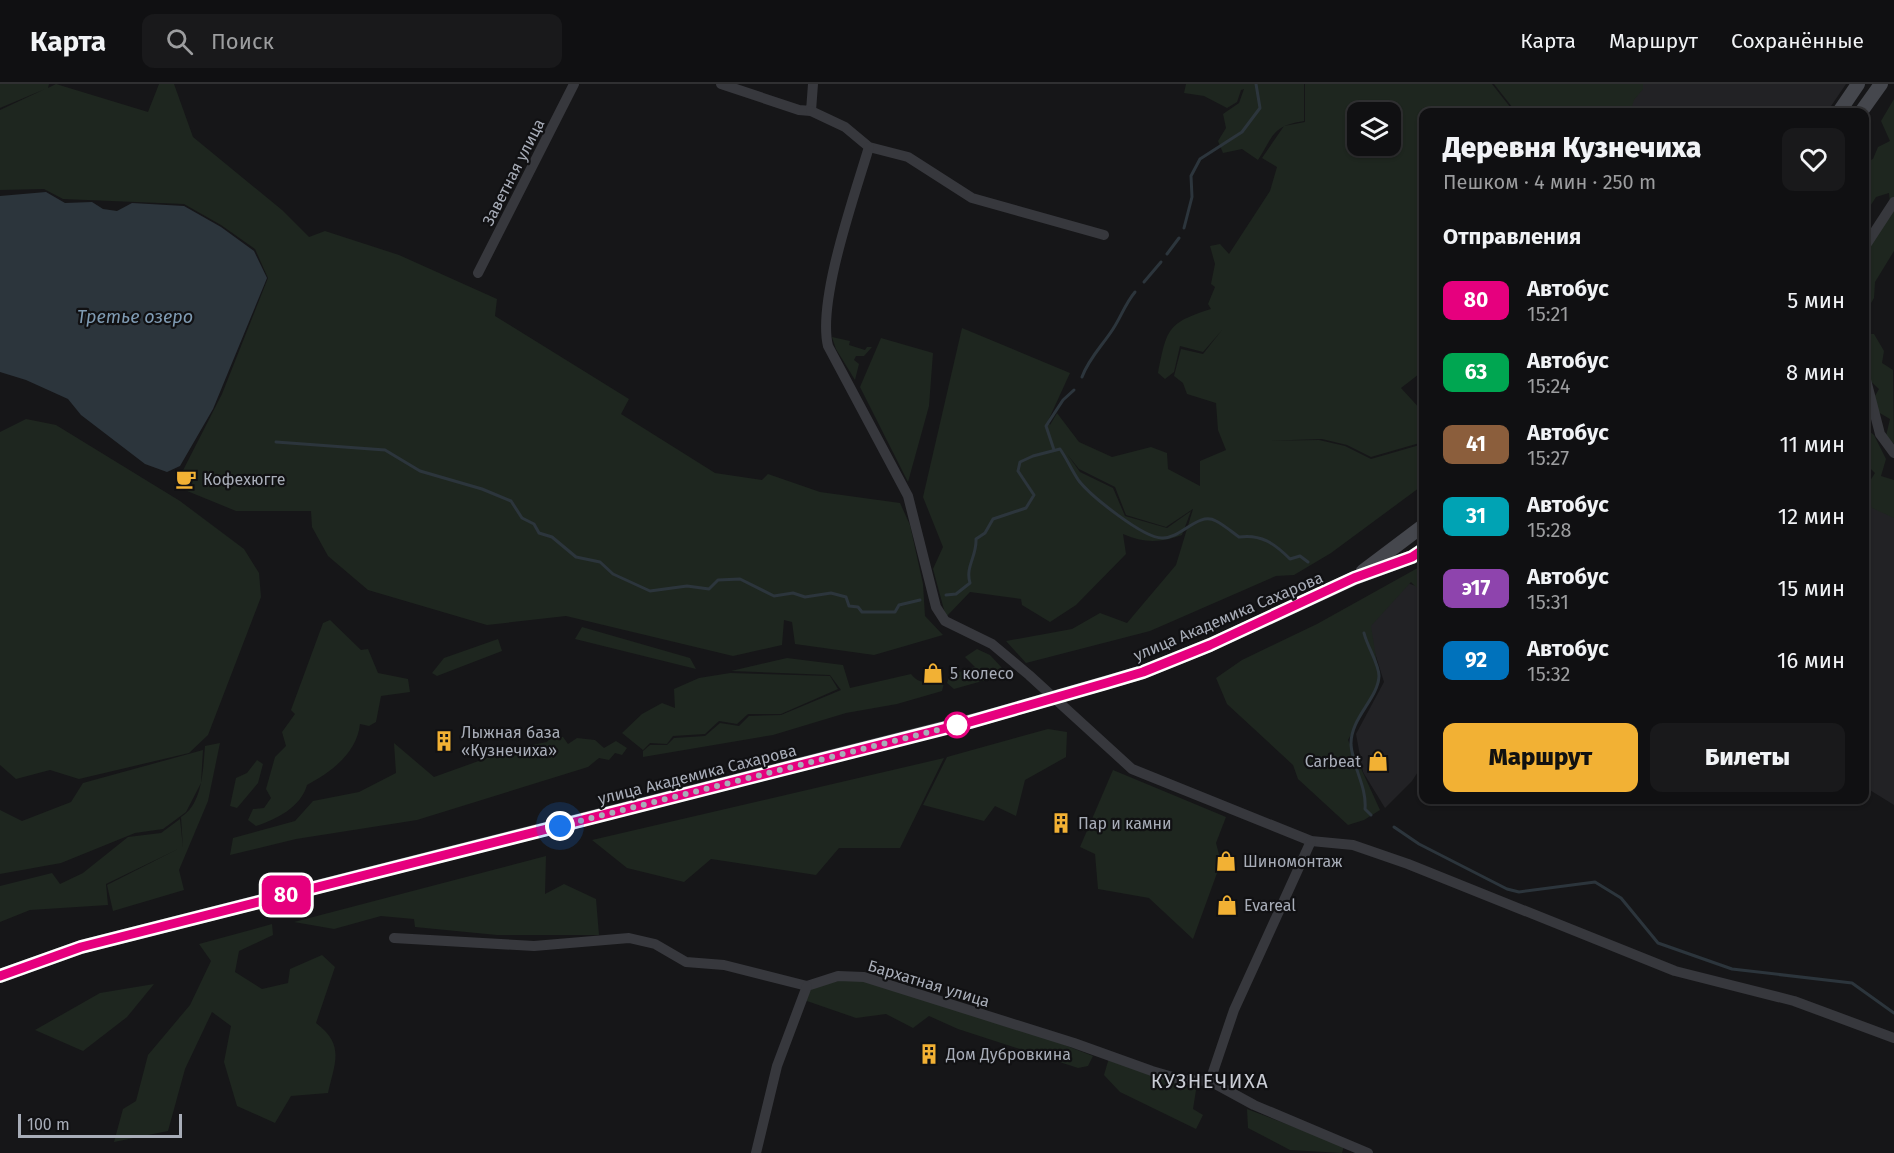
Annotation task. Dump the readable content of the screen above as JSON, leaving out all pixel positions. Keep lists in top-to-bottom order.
{
  "streets": {
    "main road": ["улица Академика Сахарова"],
    "street": ["Заветная улица", "Бархатная улица"]
  },
  "districts": ["КУЗНЕЧИХА"],
  "water": ["Третье озеро"],
  "places": {
    "cafe": ["Кофехюгге"],
    "shop": [
      "5 колесо",
      "Carbeat",
      "Шиномонтаж",
      "Evareal"
    ],
    "building": ["Лыжная база «Кузнечиха»", "Пар и камни", "Дом Дубровкина"]
  },
  "lines": ["bus line 80"],
  "scale_bar": "100 m",
  "page": {
    "header": "Карта",
    "search": "Поиск",
    "nav": ["Карта", "Маршрут", "Сохранённые"],
    "on_map": "80",
    "heading": [
      ["Деревня Кузнечиха", "Пешком · 4 мин · 250 m"],
      "Отправления"
    ],
    "list": [
      {
        "mark": "80",
        "name": "Автобус",
        "note": "15:21",
        "value": "5 мин"
      },
      {
        "mark": "63",
        "name": "Автобус",
        "note": "15:24",
        "value": "8 мин"
      },
      {
        "mark": "41",
        "name": "Автобус",
        "note": "15:27",
        "value": "11 мин"
      },
      {
        "mark": "31",
        "name": "Автобус",
        "note": "15:28",
        "value": "12 мин"
      },
      {
        "mark": "э17",
        "name": "Автобус",
        "note": "15:31",
        "value": "15 мин"
      },
      {
        "mark": "92",
        "name": "Автобус",
        "note": "15:32",
        "value": "16 мин"
      }
    ],
    "buttons": ["Маршрут", "Билеты"],
    "scale": "100 m"
  }
}
